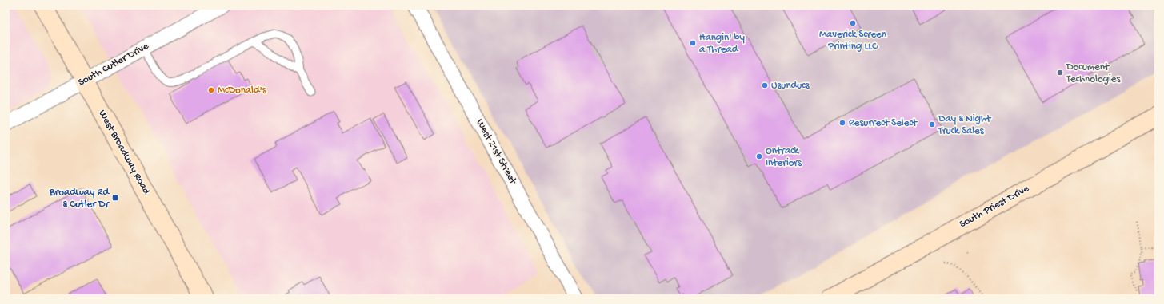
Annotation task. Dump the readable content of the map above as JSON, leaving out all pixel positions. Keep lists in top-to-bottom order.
{
  "streets": {
    "main road": ["West Broadway Road", "South Priest Drive"],
    "street": ["South Cutler Drive", "West 21st Street"]
  },
  "crossings": [
    ["South Cutler Drive", "West Broadway Road"]
  ],
  "places": {
    "other": [
      "Maverick Screen Printing LLC",
      "Hangin' by a Thread",
      "Document Technologies",
      "Usunducs",
      "McDonald's",
      "Resurrect Select",
      "Day & Night Truck Sales",
      "Ontrack Interiors"
    ],
    "transit": ["Broadway Rd & Cutler Dr"]
  }
}
